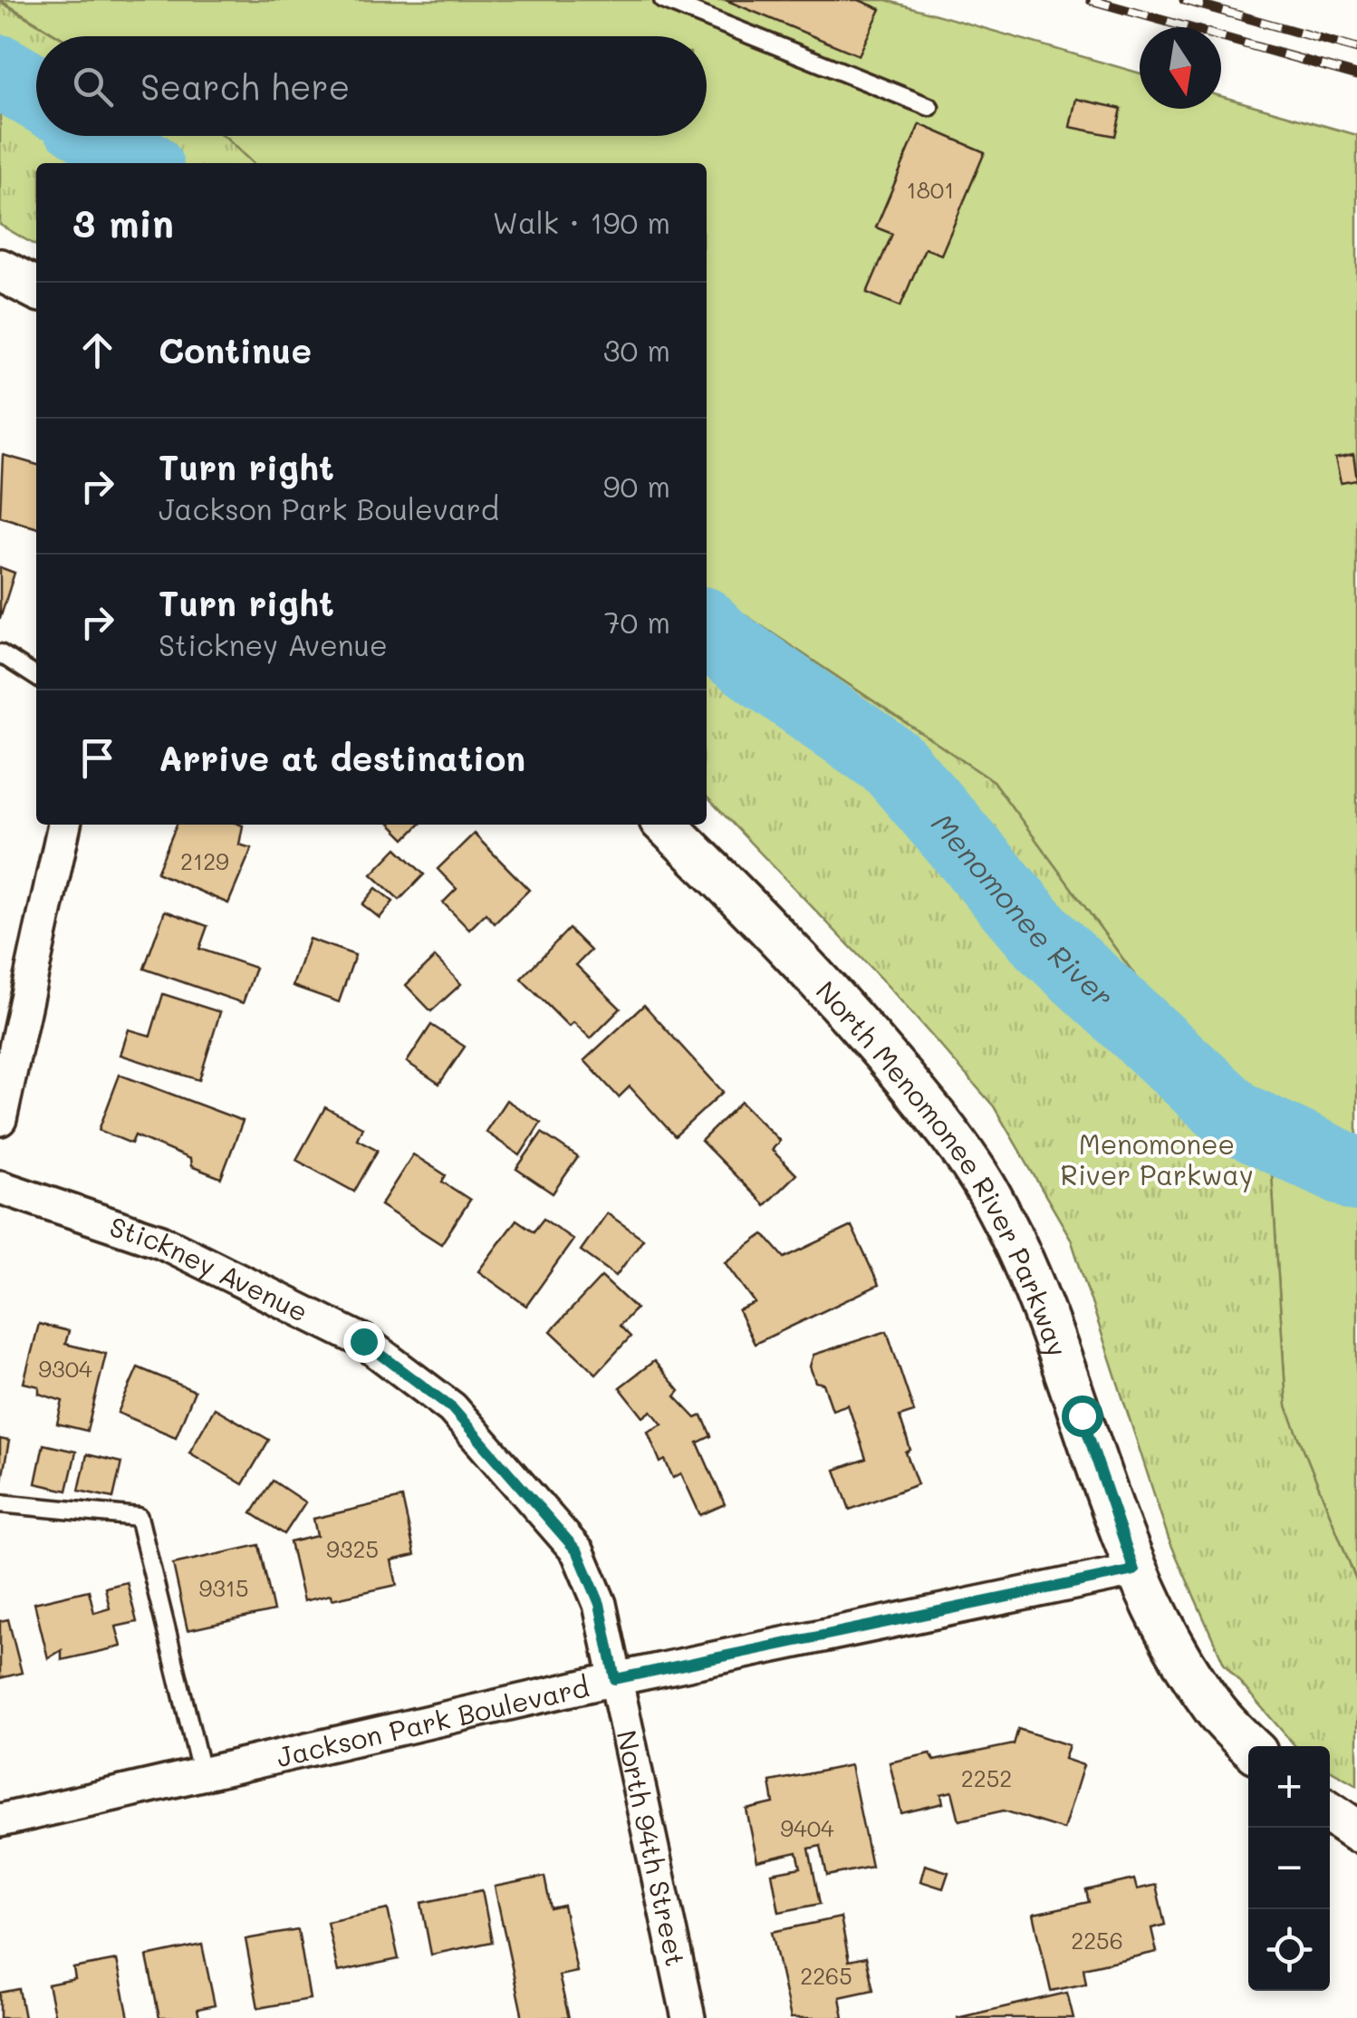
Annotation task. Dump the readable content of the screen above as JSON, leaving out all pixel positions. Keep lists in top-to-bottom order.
{
  "streets": {
    "street": [
      "North Menomonee River Parkway",
      "Stickney Avenue",
      "Jackson Park Boulevard",
      "North 94th Street"
    ]
  },
  "crossings": [
    ["North Menomonee River Parkway", "Jackson Park Boulevard"],
    ["Stickney Avenue", "Jackson Park Boulevard"],
    ["Stickney Avenue", "North 94th Street"],
    ["Jackson Park Boulevard", "North 94th Street"]
  ],
  "water": ["Menomonee River"],
  "parks": ["Menomonee River Parkway"],
  "house_numbers": [
    "1801",
    "2129",
    "9304",
    "9325",
    "9315",
    "2252",
    "9404",
    "2256",
    "2265"
  ],
  "north": "bottom",
  "page": {
    "search": "Search here",
    "heading": ["3 min", "Walk · 190 m"],
    "list": [
      ["Continue", "30 m"],
      ["Turn right", "Jackson Park Boulevard", "90 m"],
      ["Turn right", "Stickney Avenue", "70 m"],
      "Arrive at destination"
    ],
    "map_buttons": ["+", "−"]
  }
}
